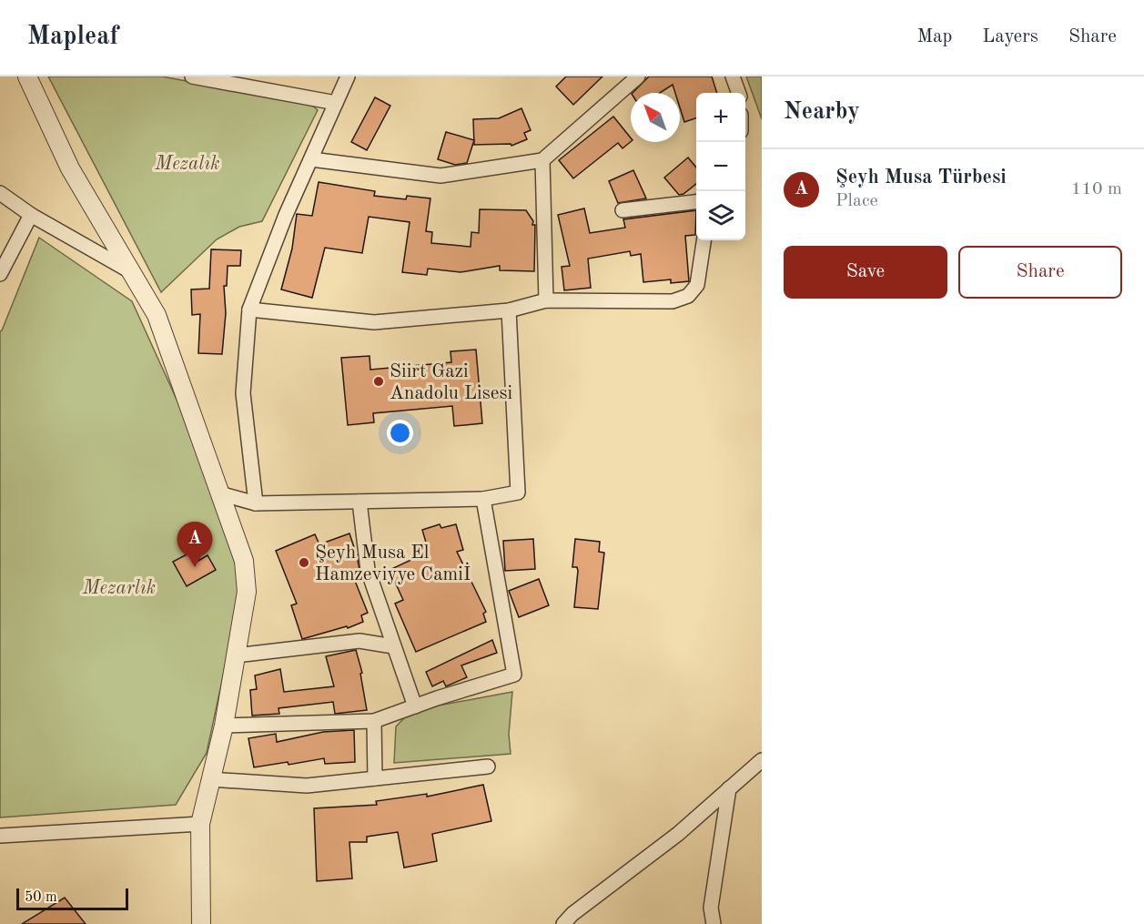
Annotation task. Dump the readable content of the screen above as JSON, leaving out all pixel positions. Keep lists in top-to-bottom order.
{
  "parks": ["Mezalık", "Mezarlık"],
  "places": ["Siirt Gazi Anadolu Lisesi", "Şeyh Musa El Hamzeviyye Camiİ"],
  "scale_bar": "50 m",
  "north": "top left",
  "page": {
    "header": "Mapleaf",
    "nav": ["Map", "Layers", "Share"],
    "heading": "Nearby",
    "map_buttons": ["+", "−"],
    "list": [
      {
        "mark": "A",
        "name": "Şeyh Musa Türbesi",
        "note": "Place",
        "value": "110 m"
      }
    ],
    "buttons": ["Save", "Share"],
    "pins": "A",
    "scale": "50 m"
  }
}
